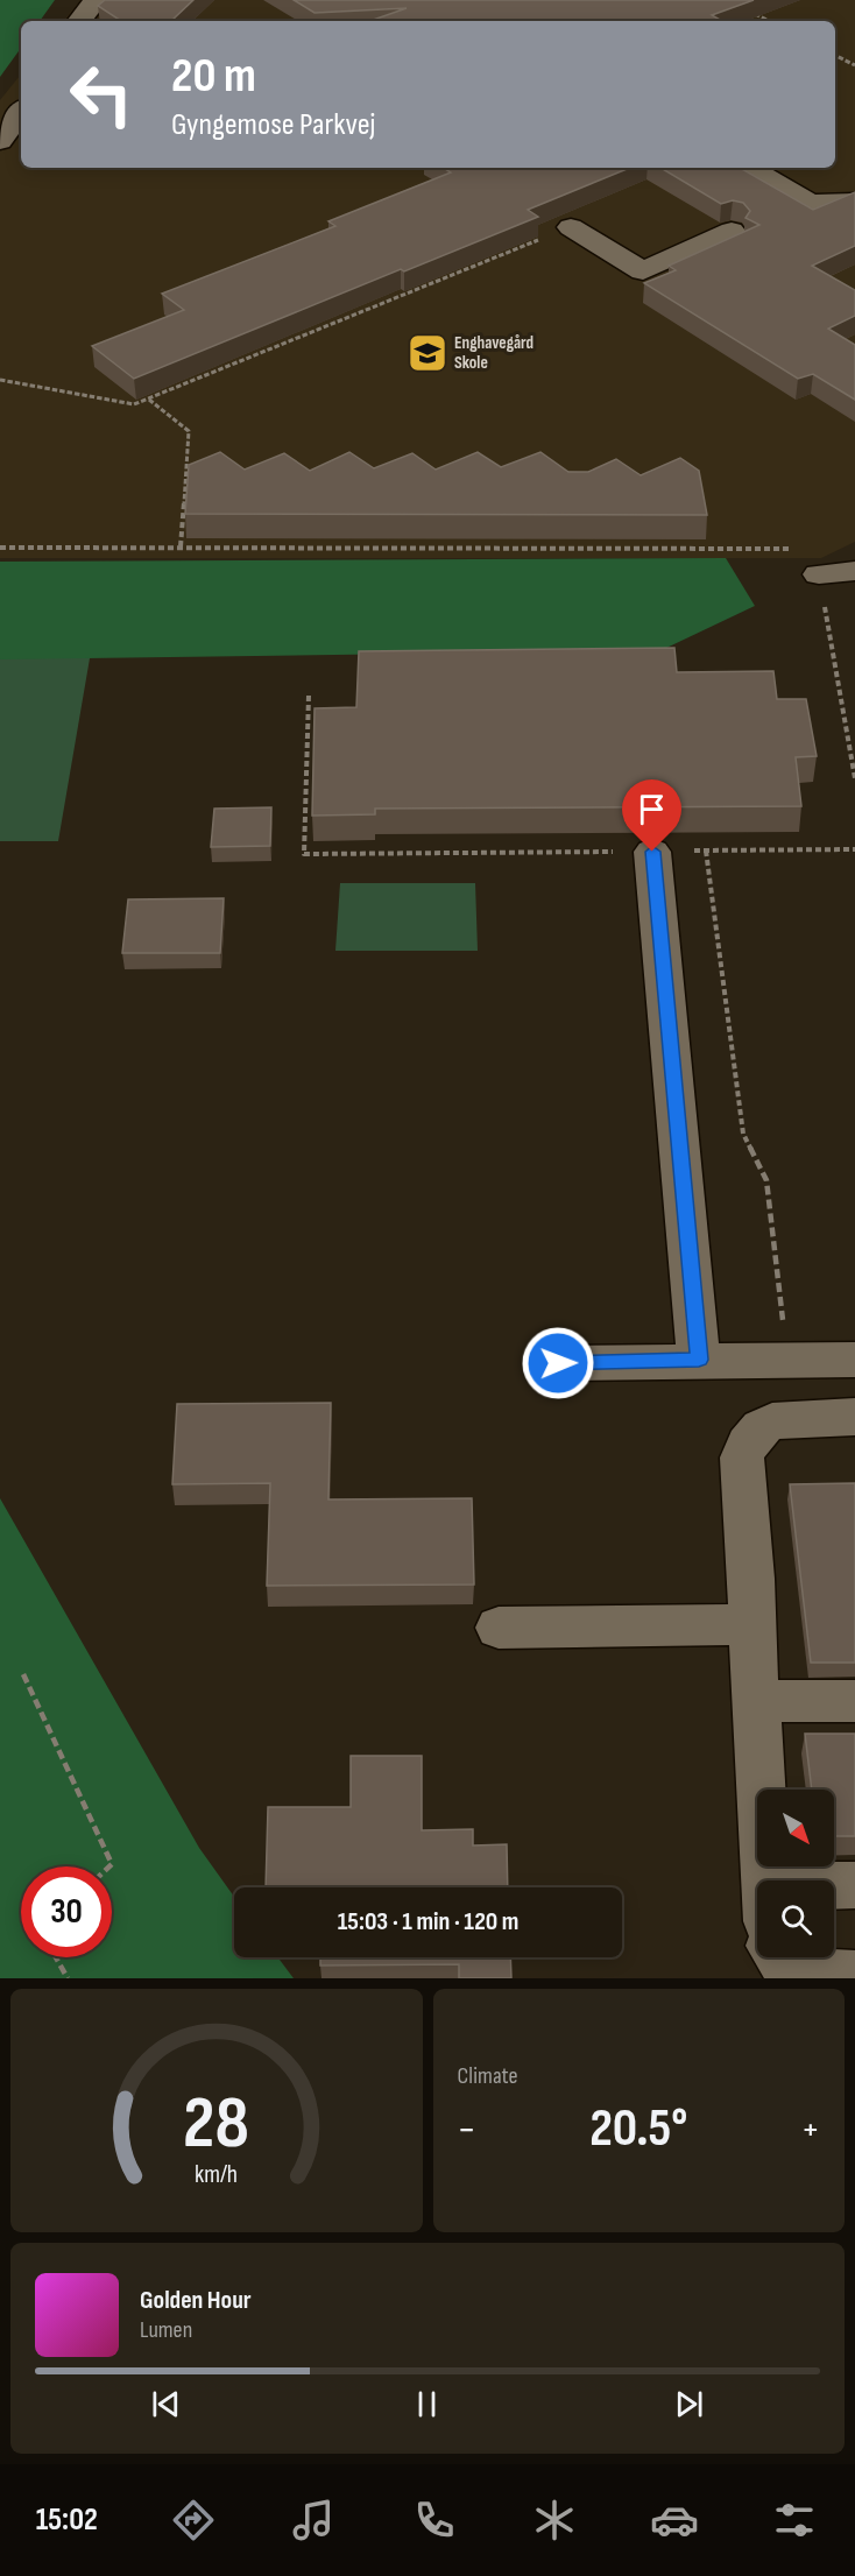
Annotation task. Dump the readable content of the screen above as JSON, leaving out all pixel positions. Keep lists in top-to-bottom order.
{
  "places": {
    "school or university": ["Enghavegård Skole"]
  },
  "north": "bottom right",
  "page": {
    "turn": ["20 m", "Gyngemose Parkvej"],
    "limit": "30",
    "trip": "15:03 · 1 min · 120 m",
    "tile": "Climate",
    "heat": ["−", "20.5°", "+"],
    "song": ["Golden Hour", "Lumen"],
    "tabs": "15:02",
    "gauge": ["28", "km/h"]
  }
}
